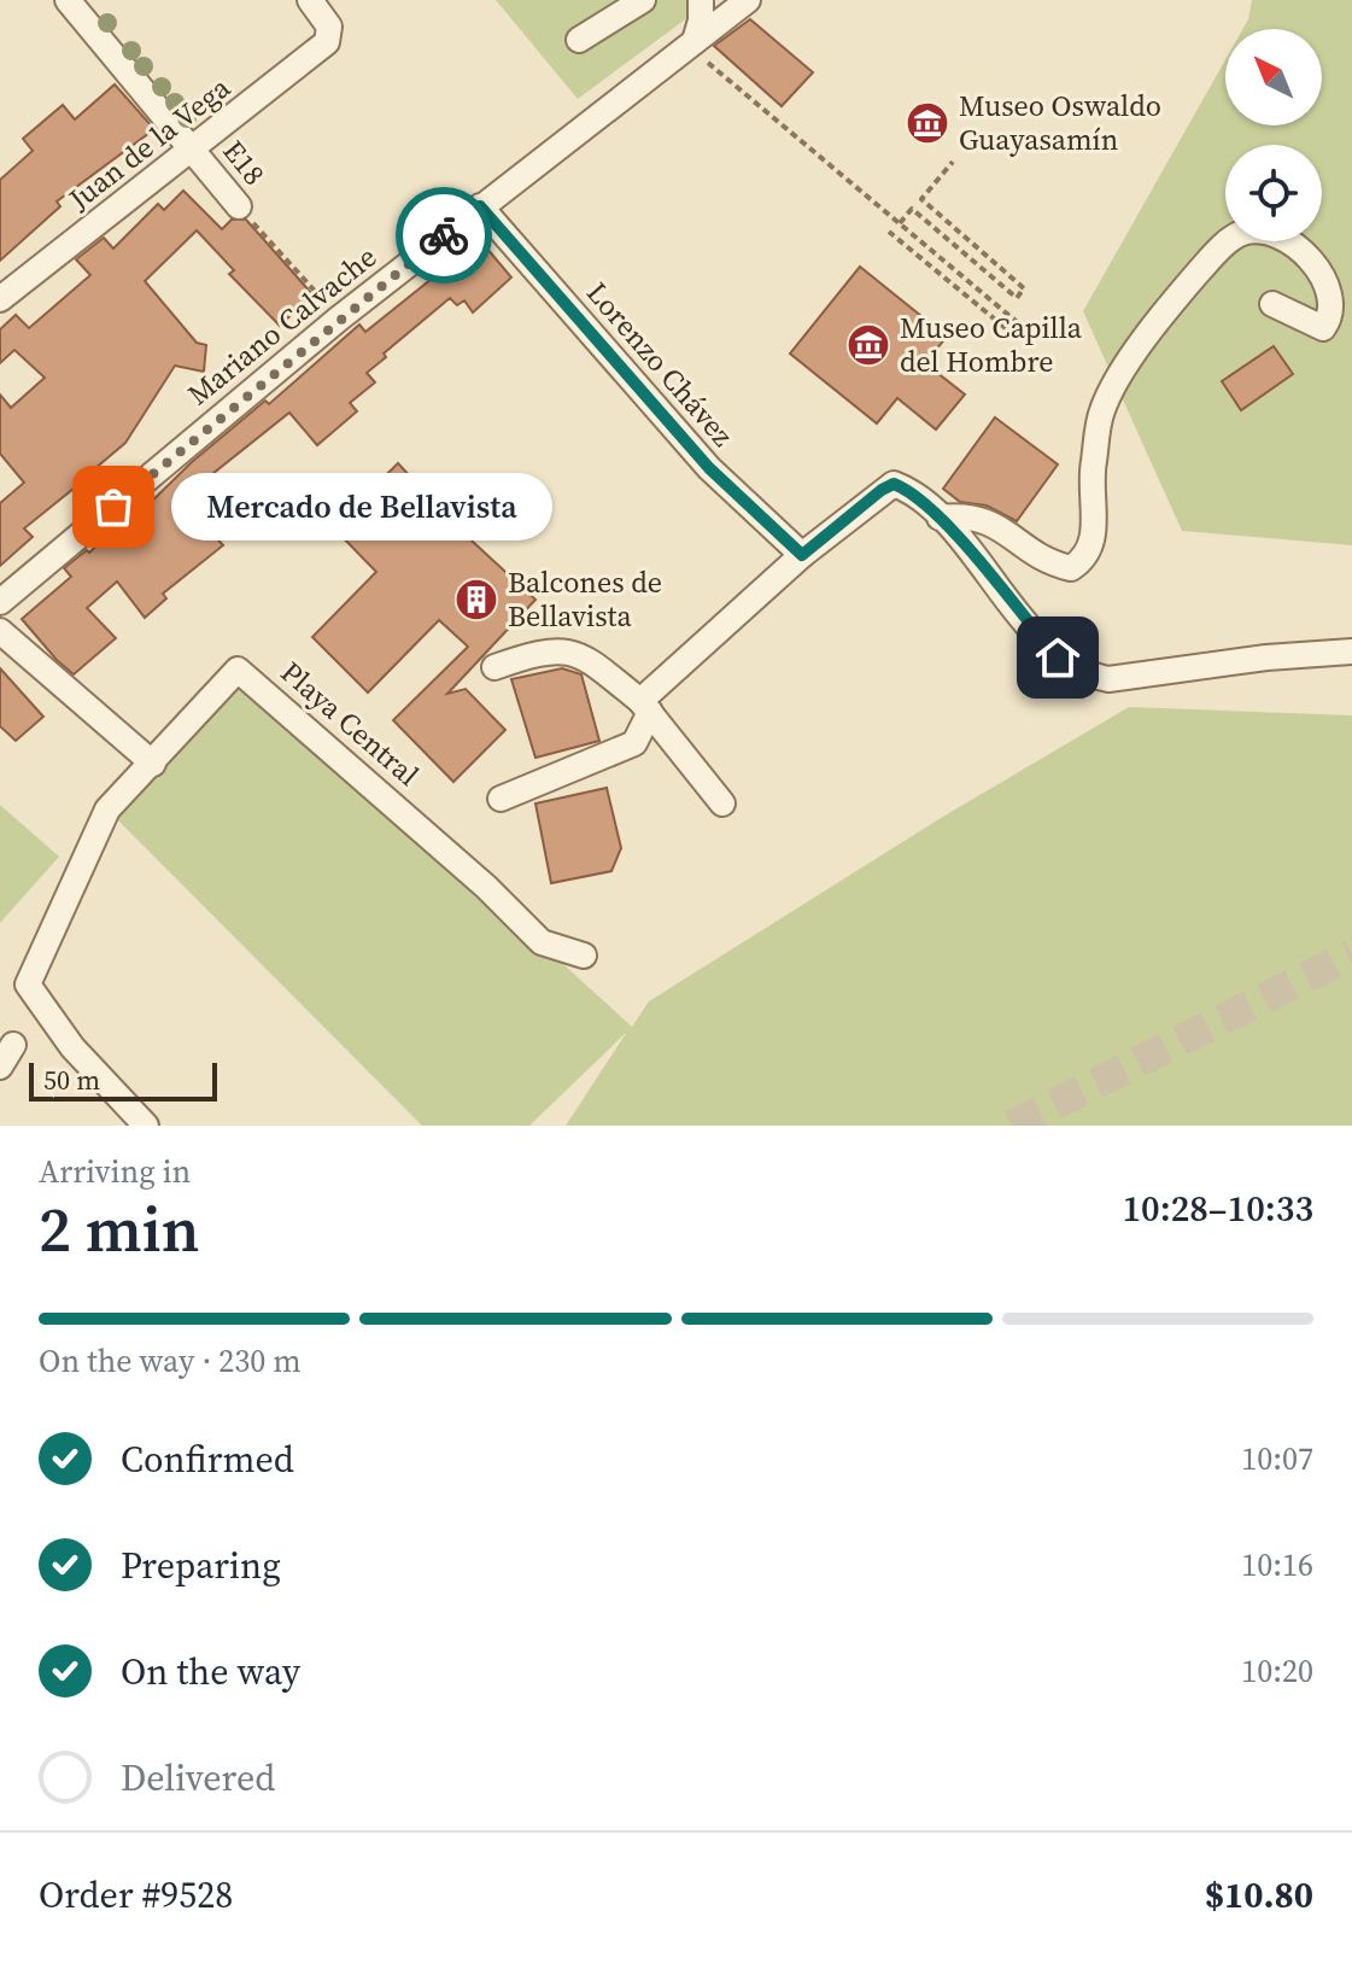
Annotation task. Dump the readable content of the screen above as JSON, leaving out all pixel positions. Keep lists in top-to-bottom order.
{
  "streets": {
    "street": [
      "Juan de la Vega",
      "E18",
      "Mariano Calvache",
      "Lorenzo Chávez",
      "Playa Central"
    ]
  },
  "crossings": [
    ["Juan de la Vega", "E18"],
    ["E18", "Mariano Calvache"],
    ["Mariano Calvache", "Lorenzo Chávez"]
  ],
  "places": {
    "museum": ["Museo Oswaldo Guayasamín", "Museo Capilla del Hombre"],
    "other": ["Mercado de Bellavista"],
    "building": ["Balcones de Bellavista"]
  },
  "scale_bar": "50 m",
  "north": "top left",
  "page": {
    "bubble": "Mercado de Bellavista",
    "scale": "50 m",
    "heading": ["2 min", "Arriving in", "10:28–10:33"],
    "panel": ["Order #9528", "$10.80"],
    "bar": "On the way · 230 m",
    "list": [
      ["Confirmed", "10:07"],
      ["Preparing", "10:16"],
      ["On the way", "10:20"],
      "Delivered"
    ]
  }
}
